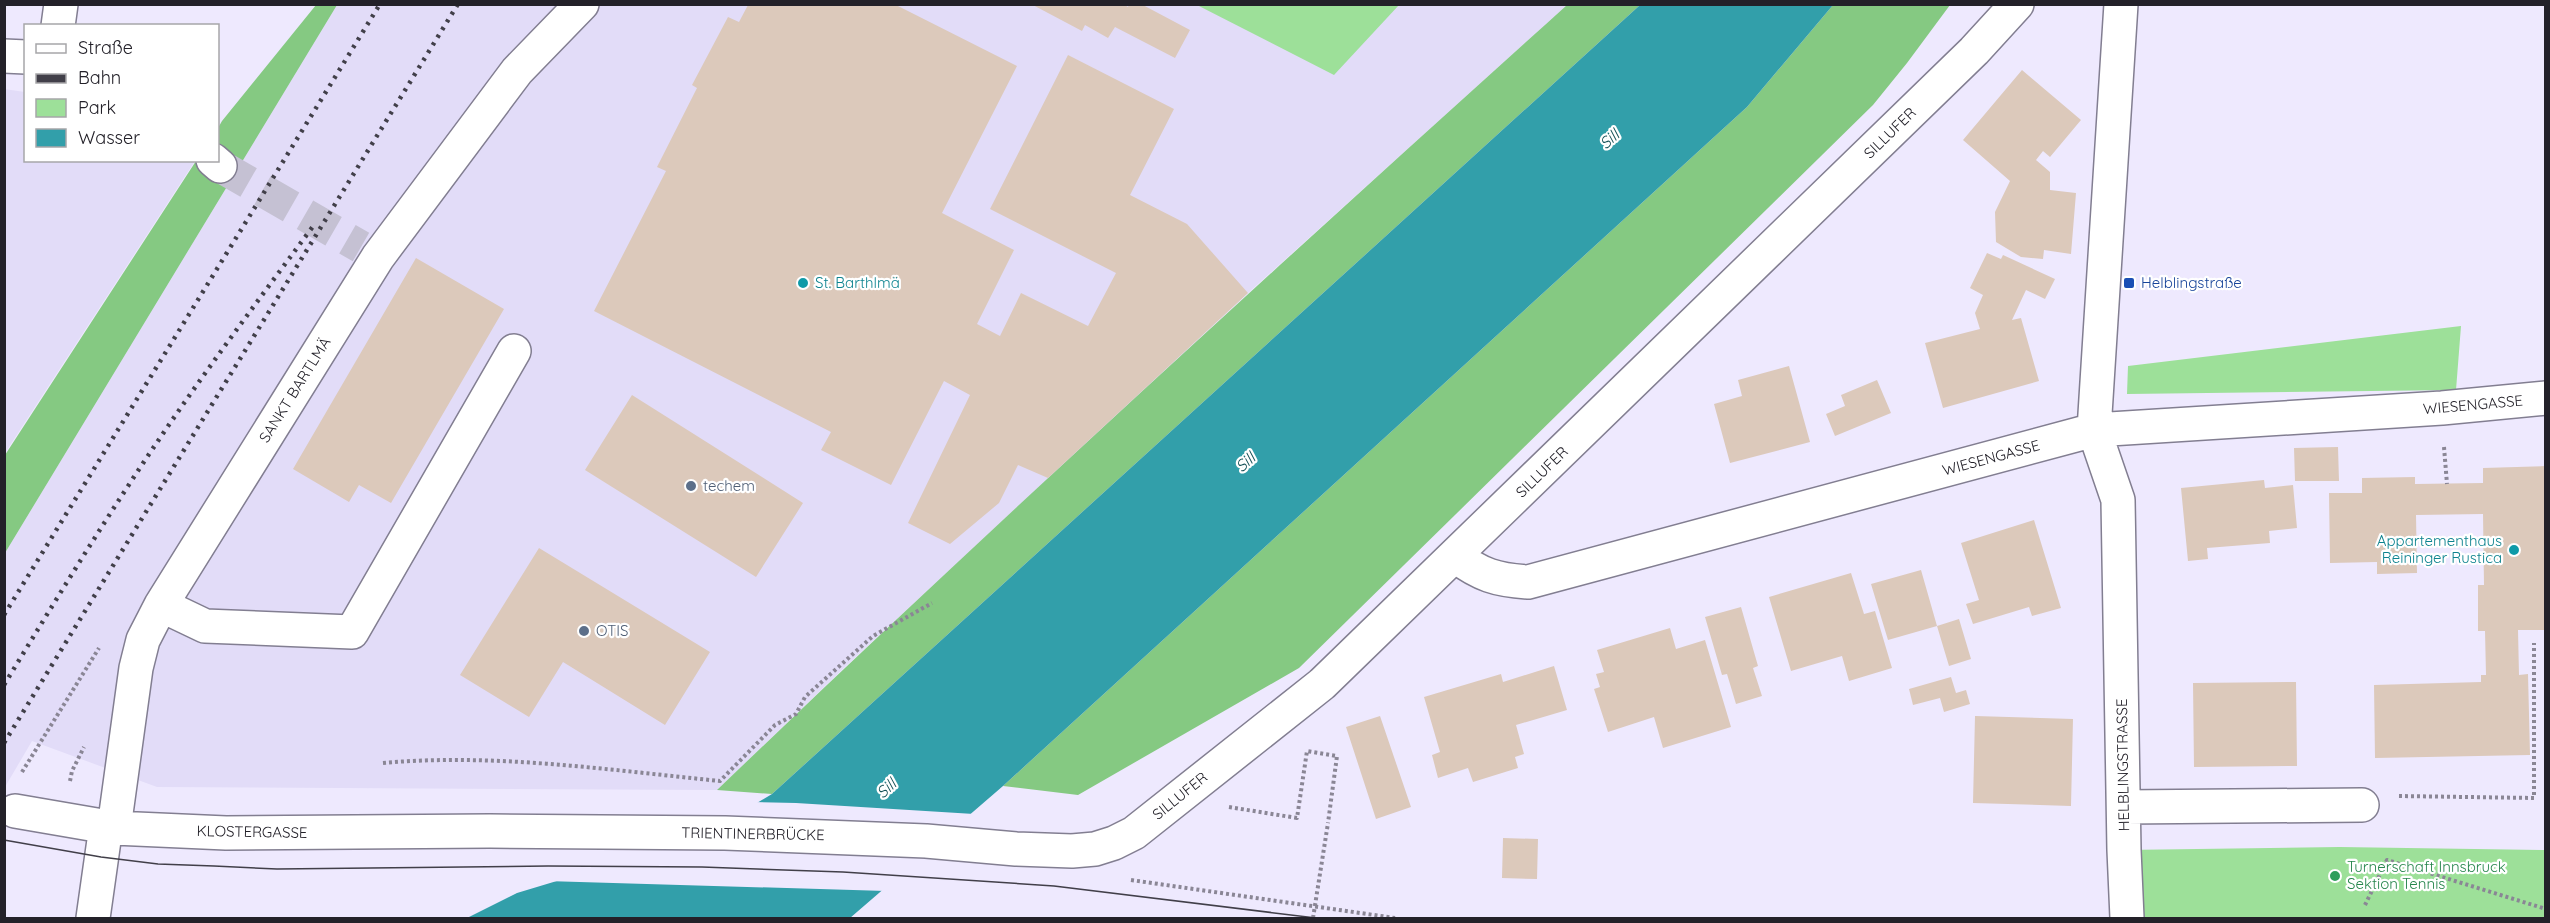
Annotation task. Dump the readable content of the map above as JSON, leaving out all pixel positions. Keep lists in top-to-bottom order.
{
  "streets": {
    "street": [
      "SILLUFER",
      "SANKT BARTLMÄ",
      "WIESENGASSE",
      "HELBLINGSTRASSE",
      "KLOSTERGASSE",
      "TRIENTINERBRÜCKE"
    ]
  },
  "crossings": [
    ["SILLUFER", "WIESENGASSE"],
    ["SILLUFER", "TRIENTINERBRÜCKE"],
    ["SANKT BARTLMÄ", "KLOSTERGASSE"],
    ["WIESENGASSE", "HELBLINGSTRASSE"],
    ["KLOSTERGASSE", "TRIENTINERBRÜCKE"]
  ],
  "water": ["Sill"],
  "places": {
    "other": [
      "St. Barthlmä",
      "techem",
      "Appartementhaus Reininger Rustica",
      "OTIS",
      "Turnerschaft Innsbruck Sektion Tennis"
    ],
    "transit": ["Helblingstraße"]
  },
  "legend": [
    "Straße",
    "Bahn",
    "Park",
    "Wasser"
  ]
}
